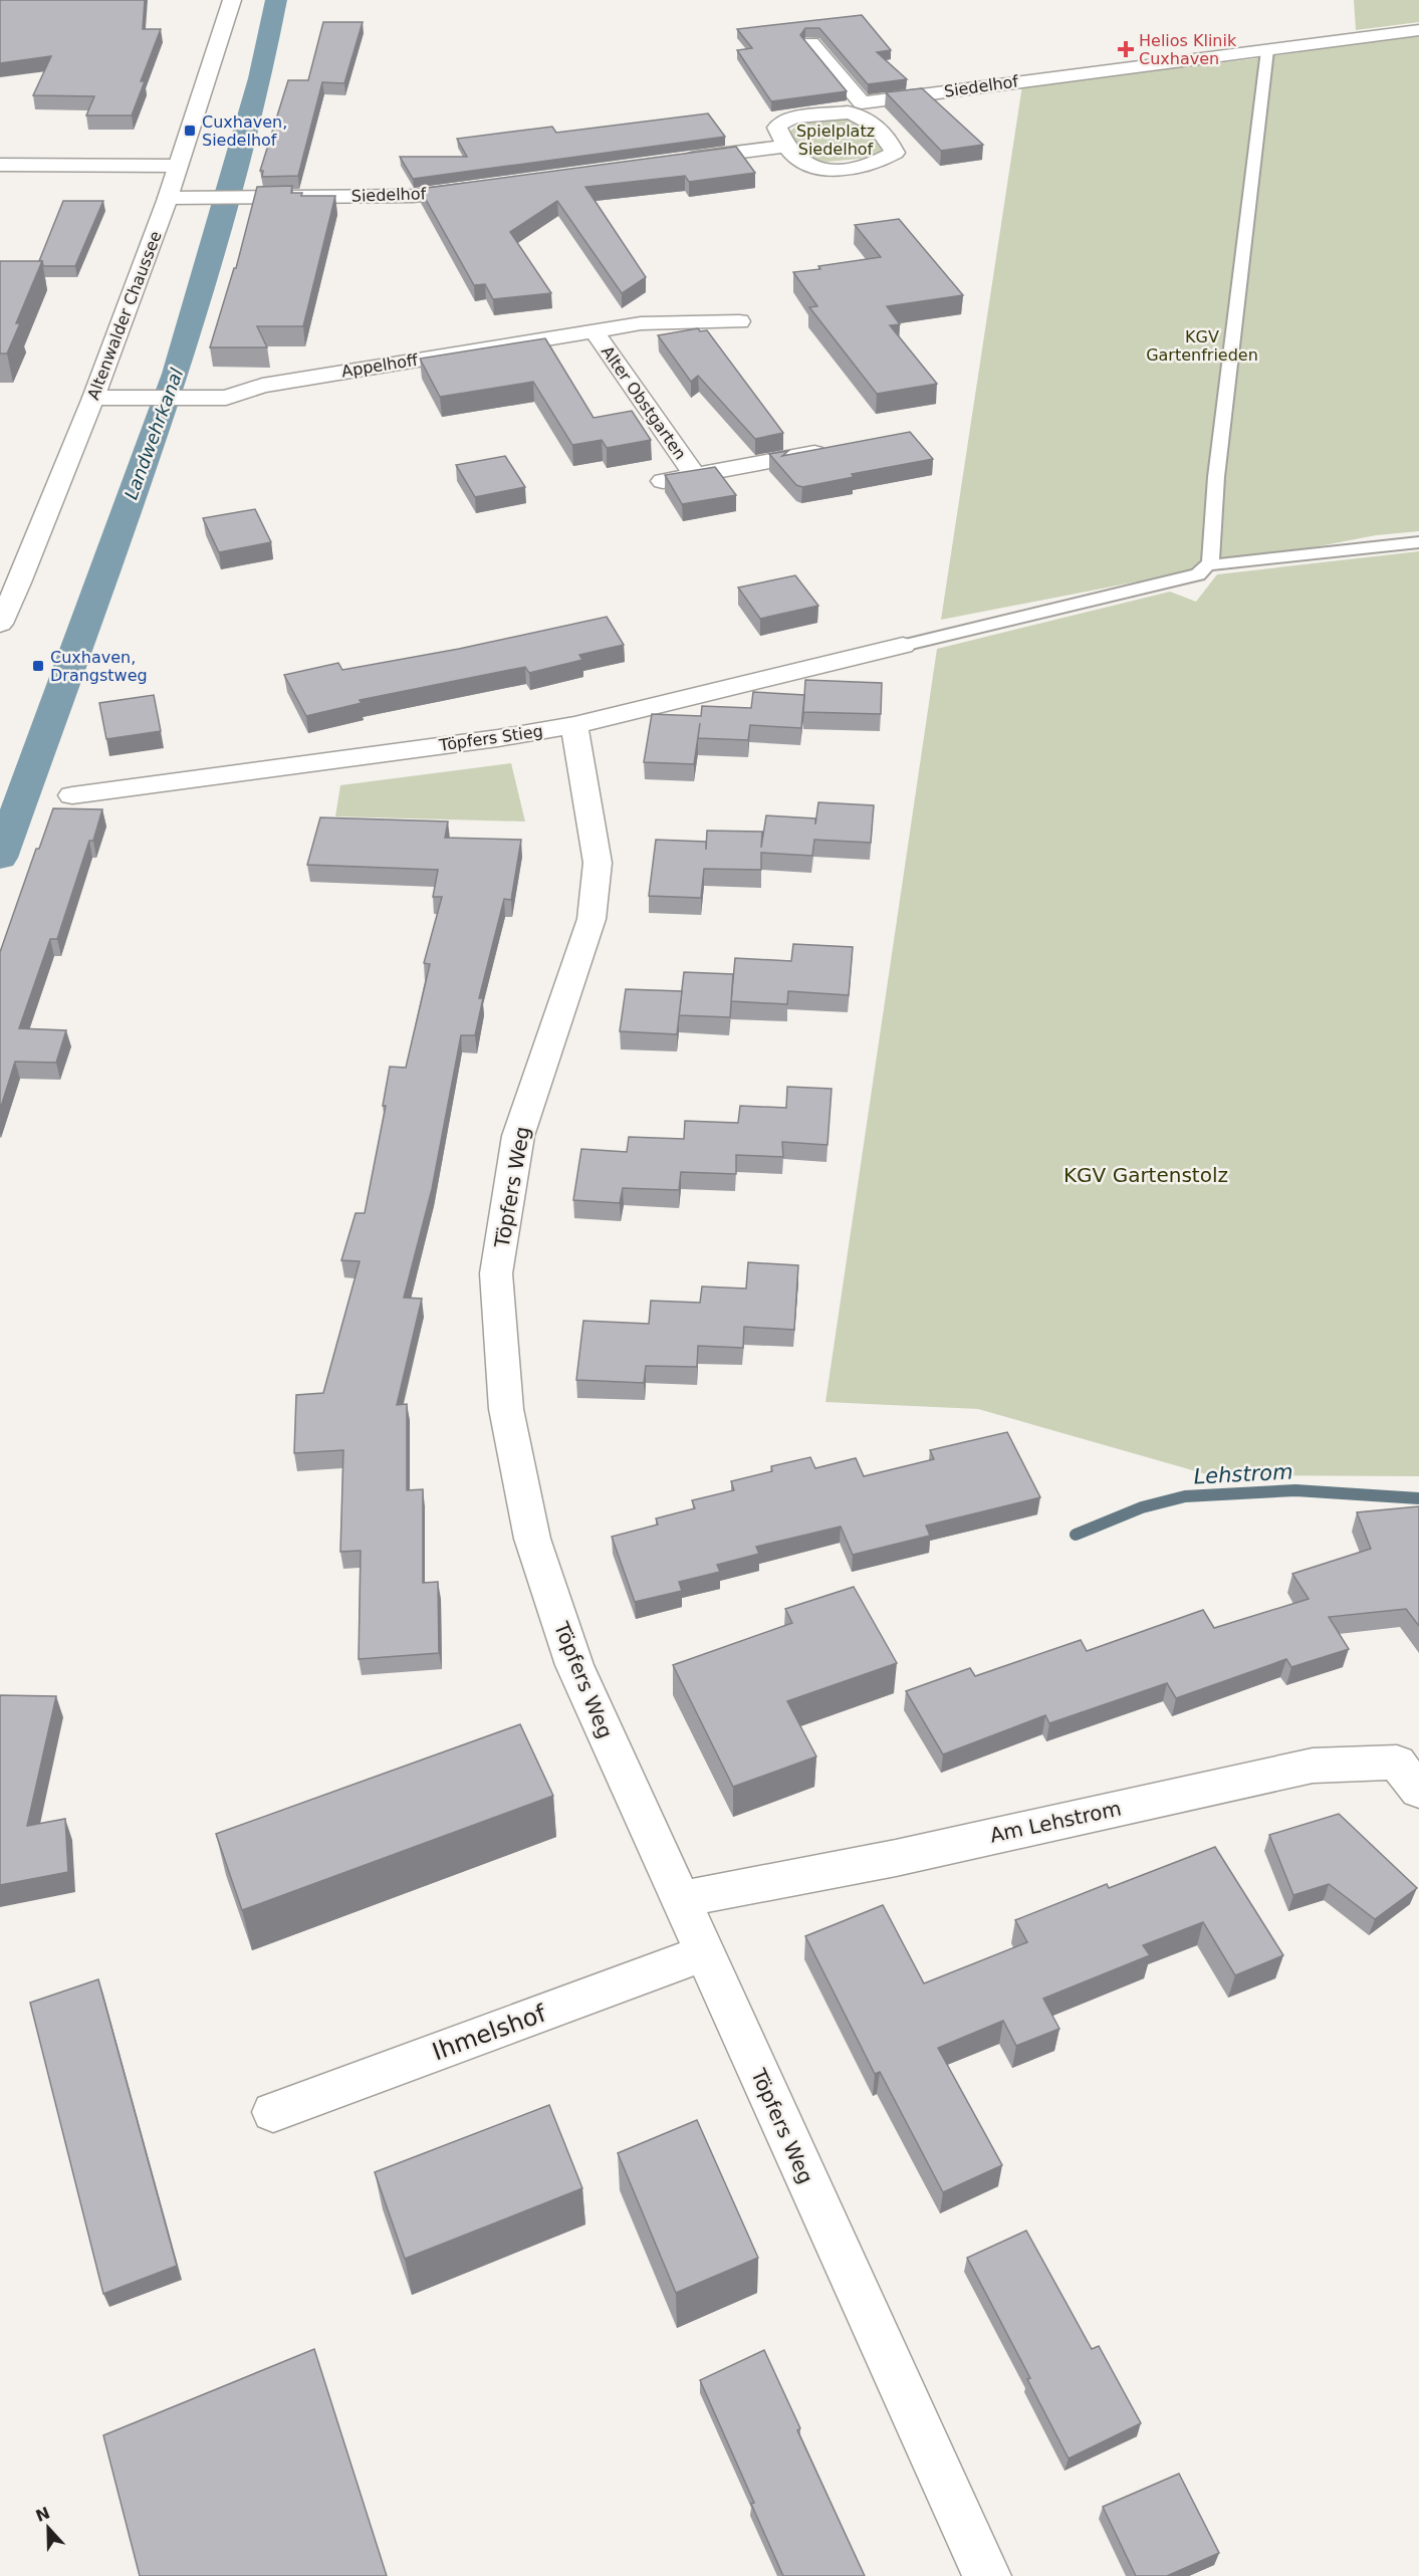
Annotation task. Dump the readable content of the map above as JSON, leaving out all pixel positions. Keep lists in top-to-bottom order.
{
  "streets": {
    "street": [
      "Siedelhof",
      "Altenwalder Chaussee",
      "Appelhoff",
      "Alter Obstgarten",
      "Töpfers Stieg",
      "Töpfers Weg",
      "Am Lehstrom",
      "Ihmelshof"
    ]
  },
  "crossings": [
    ["Siedelhof", "Altenwalder Chaussee"],
    ["Altenwalder Chaussee", "Appelhoff"],
    ["Appelhoff", "Alter Obstgarten"],
    ["Töpfers Stieg", "Töpfers Weg"],
    ["Töpfers Weg", "Am Lehstrom"],
    ["Töpfers Weg", "Ihmelshof"]
  ],
  "water": ["Landwehrkanal", "Lehstrom"],
  "parks": ["Spielplatz Siedelhof", "KGV Gartenfrieden", "KGV Gartenstolz"],
  "places": {
    "health": ["Helios Klinik Cuxhaven"],
    "transit": ["Cuxhaven, Siedelhof", "Cuxhaven, Drangstweg"]
  },
  "north": "top"
}
